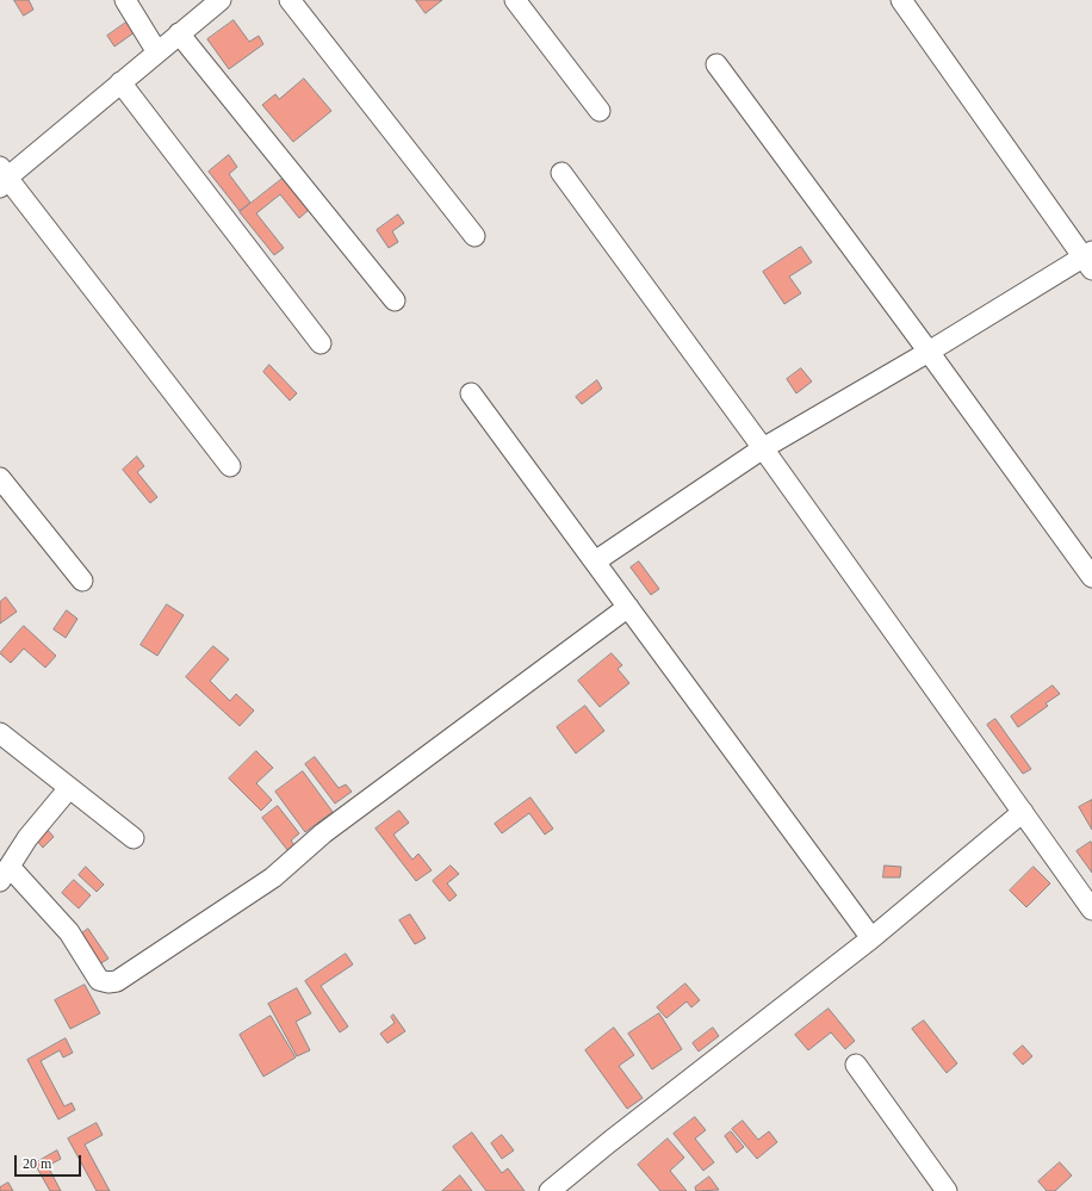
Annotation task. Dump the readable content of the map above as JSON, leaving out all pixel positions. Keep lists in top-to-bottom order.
{
  "scale_bar": "20 m"
}
